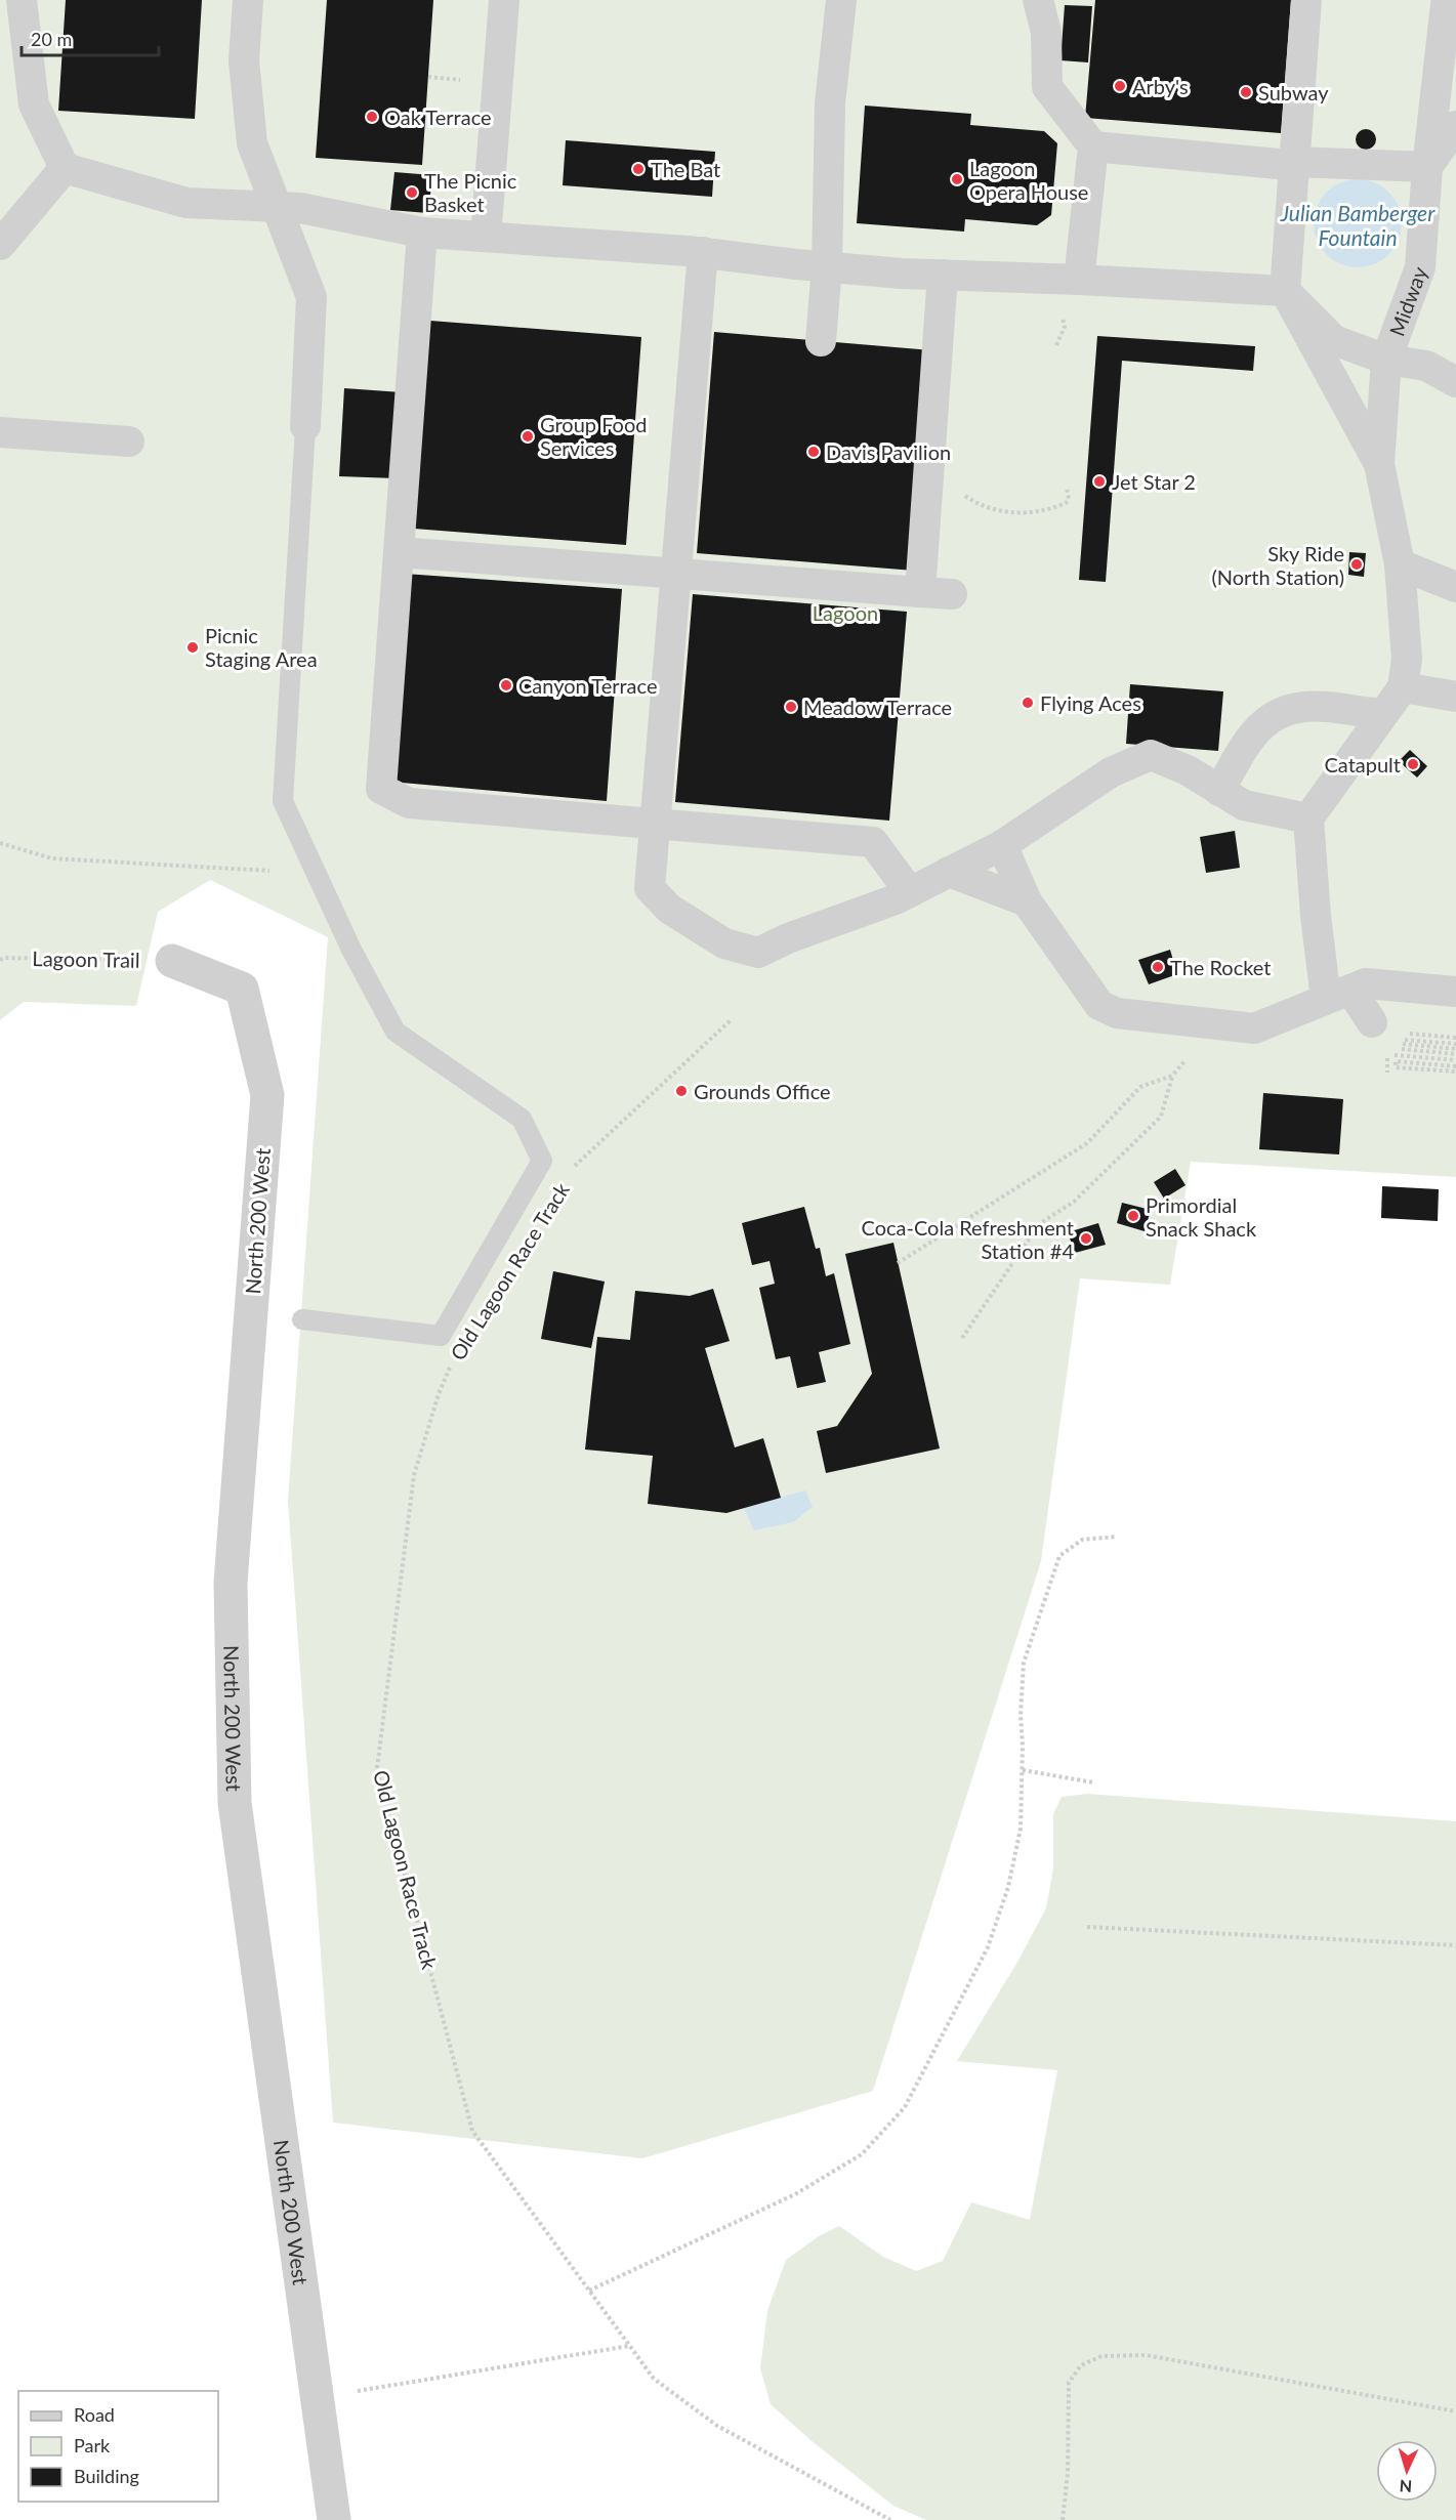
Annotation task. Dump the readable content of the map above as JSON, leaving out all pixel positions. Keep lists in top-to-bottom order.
{
  "streets": {
    "street": ["Midway", "North 200 West"],
    "path": ["Lagoon Trail", "Old Lagoon Race Track"]
  },
  "crossings": [
    ["Lagoon Trail", "North 200 West"]
  ],
  "water": ["Julian Bamberger Fountain"],
  "parks": ["Lagoon"],
  "places": [
    "Arby's",
    "Subway",
    "Oak Terrace",
    "The Bat",
    "Lagoon Opera House",
    "The Picnic Basket",
    "Group Food Services",
    "Davis Pavilion",
    "Jet Star 2",
    "Sky Ride (North Station)",
    "Picnic Staging Area",
    "Canyon Terrace",
    "Flying Aces",
    "Meadow Terrace",
    "Catapult",
    "The Rocket",
    "Grounds Office",
    "Primordial Snack Shack",
    "Coca-Cola Refreshment Station #4"
  ],
  "legend": ["Road", "Park", "Building"],
  "scale_bar": "20 m",
  "north": "bottom"
}
